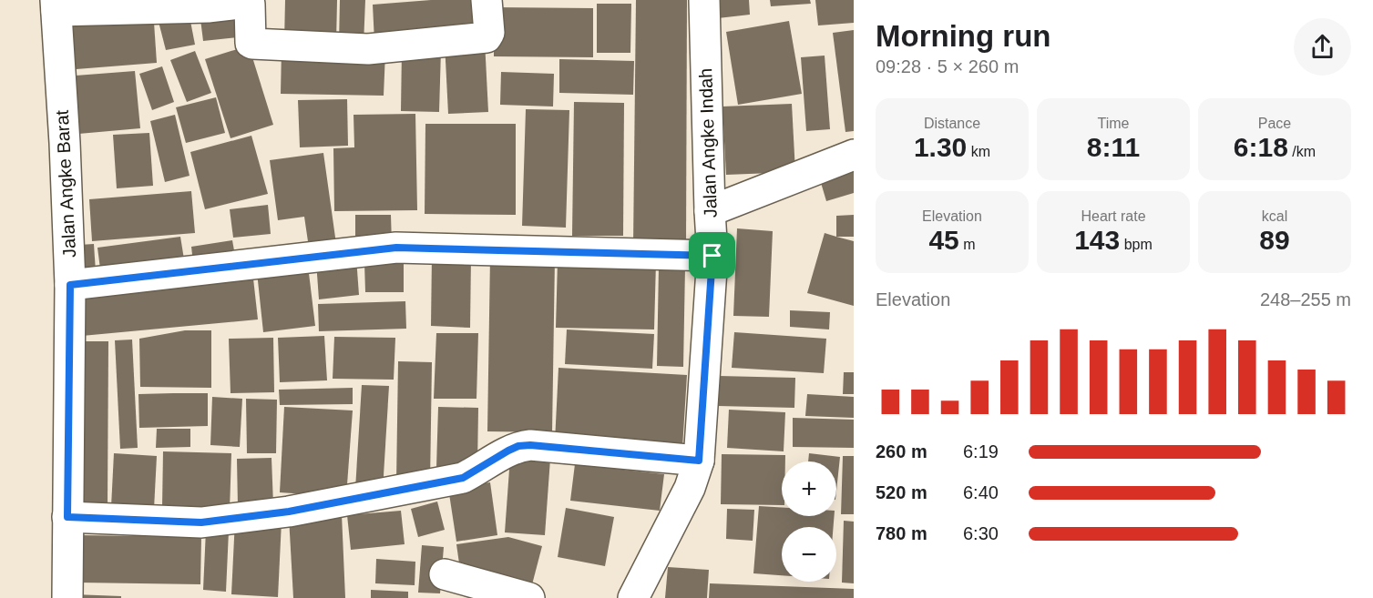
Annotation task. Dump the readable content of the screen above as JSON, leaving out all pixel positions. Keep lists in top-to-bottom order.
{
  "streets": {
    "street": ["Jalan Angke Indah", "Jalan Angke Barat"]
  },
  "page": {
    "heading": ["Morning run", "09:28 · 5 × 260 m"],
    "stats": [
      ["Distance", "1.30 km"],
      ["Time", "8:11"],
      ["Pace", "6:18 /km"],
      ["Elevation", "45 m"],
      ["Heart rate", "143 bpm"],
      ["kcal", "89"]
    ],
    "chart": ["Elevation", "248–255 m"],
    "list": [
      {
        "name": "260 m",
        "note": "6:19"
      },
      {
        "name": "520 m",
        "note": "6:40"
      },
      {
        "name": "780 m",
        "note": "6:30"
      }
    ],
    "map_buttons": ["+", "−"]
  }
}
